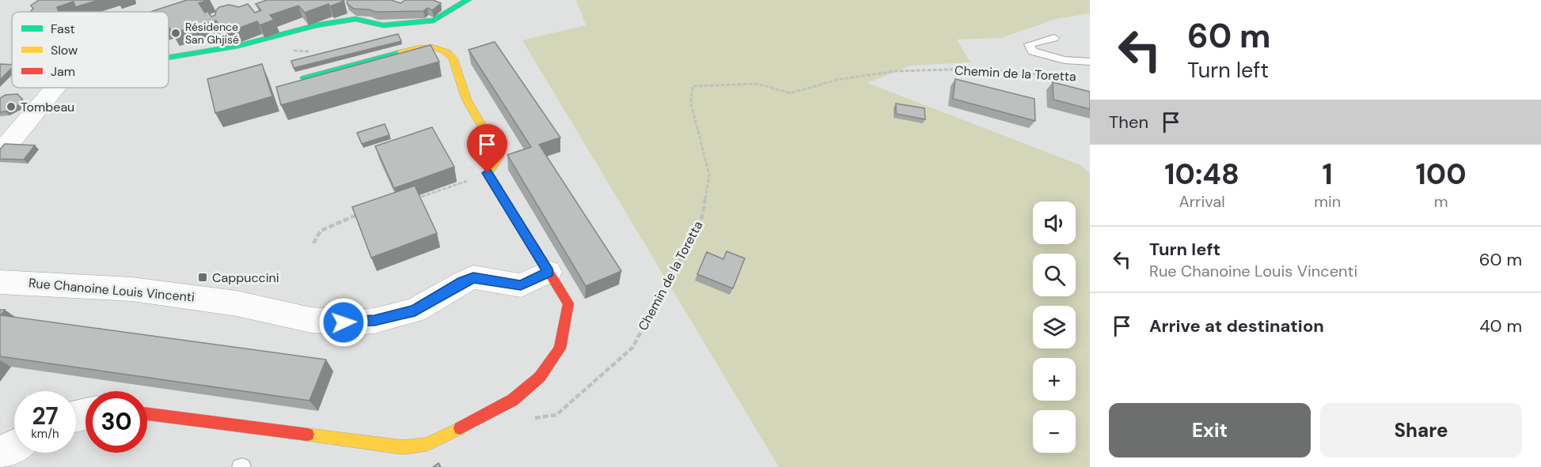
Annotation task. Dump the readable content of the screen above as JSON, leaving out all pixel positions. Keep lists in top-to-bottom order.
{
  "streets": {
    "street": ["Rue Chanoine Louis Vincenti"],
    "path": ["Chemin de la Toretta"]
  },
  "places": {
    "other": ["Résidence San Ghjisé", "Tombeau"],
    "transit": ["Cappuccini"]
  },
  "legend": ["Fast", "Slow", "Jam"],
  "page": {
    "turn": ["60 m", "Turn left"],
    "then": "Then",
    "eta": [
      "10:48",
      "Arrival",
      "1",
      "min",
      "100",
      "m"
    ],
    "map_buttons": ["+", "−"],
    "list": [
      {
        "name": "Turn left",
        "note": "Rue Chanoine Louis Vincenti",
        "value": "60 m"
      },
      {
        "name": "Arrive at destination",
        "value": "40 m"
      }
    ],
    "speed": "27 km/h",
    "limit": "30",
    "buttons": ["Exit", "Share"]
  }
}
